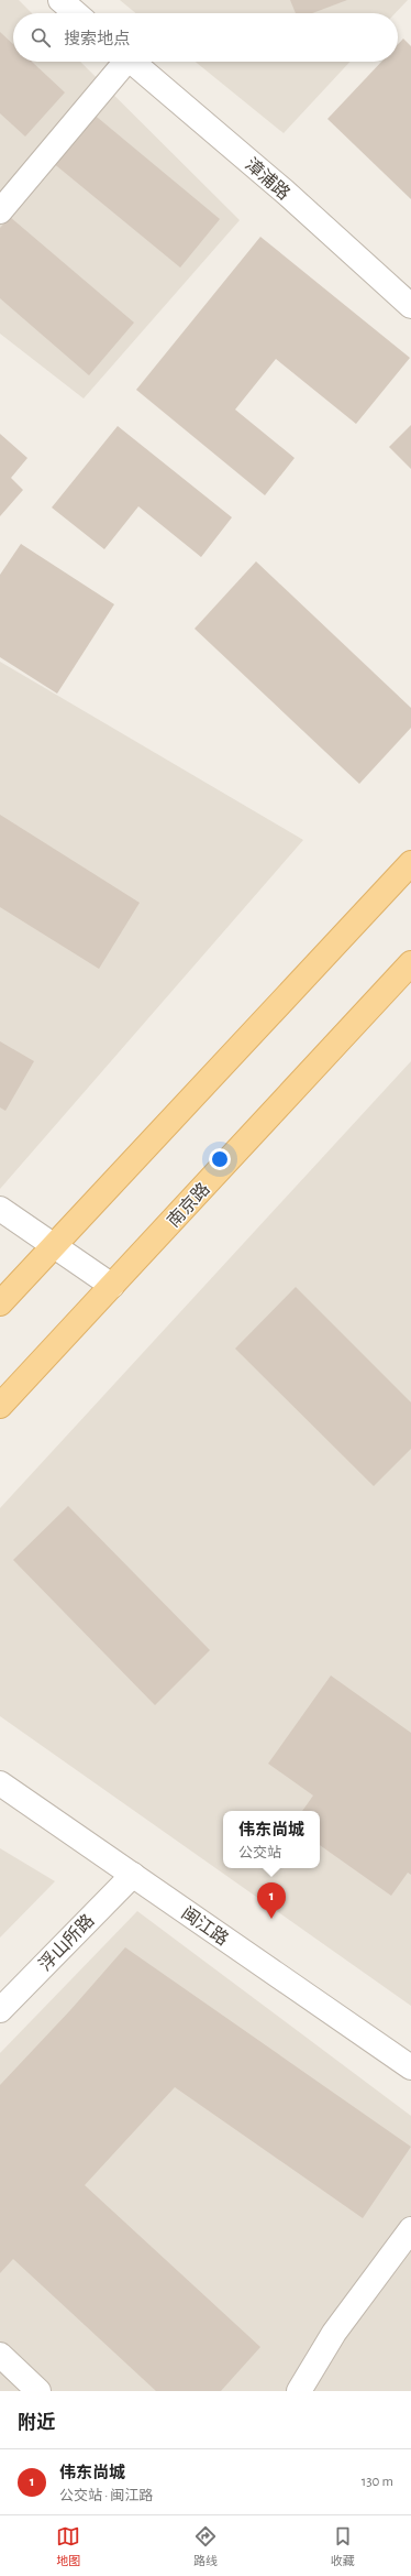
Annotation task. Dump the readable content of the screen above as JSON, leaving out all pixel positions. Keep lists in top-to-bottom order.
{
  "streets": {
    "main road": ["南京路"],
    "street": ["漳浦路", "闽江路", "浮山所路"]
  },
  "crossings": [
    ["闽江路", "浮山所路"]
  ],
  "page": {
    "search": "搜索地点",
    "popup": ["伟东尚城", "公交站"],
    "pins": "1",
    "heading": "附近",
    "list": [
      {
        "mark": "1",
        "name": "伟东尚城",
        "note": "公交站 · 闽江路",
        "value": "130 m"
      }
    ],
    "nav": ["地图", "路线", "收藏"]
  }
}
